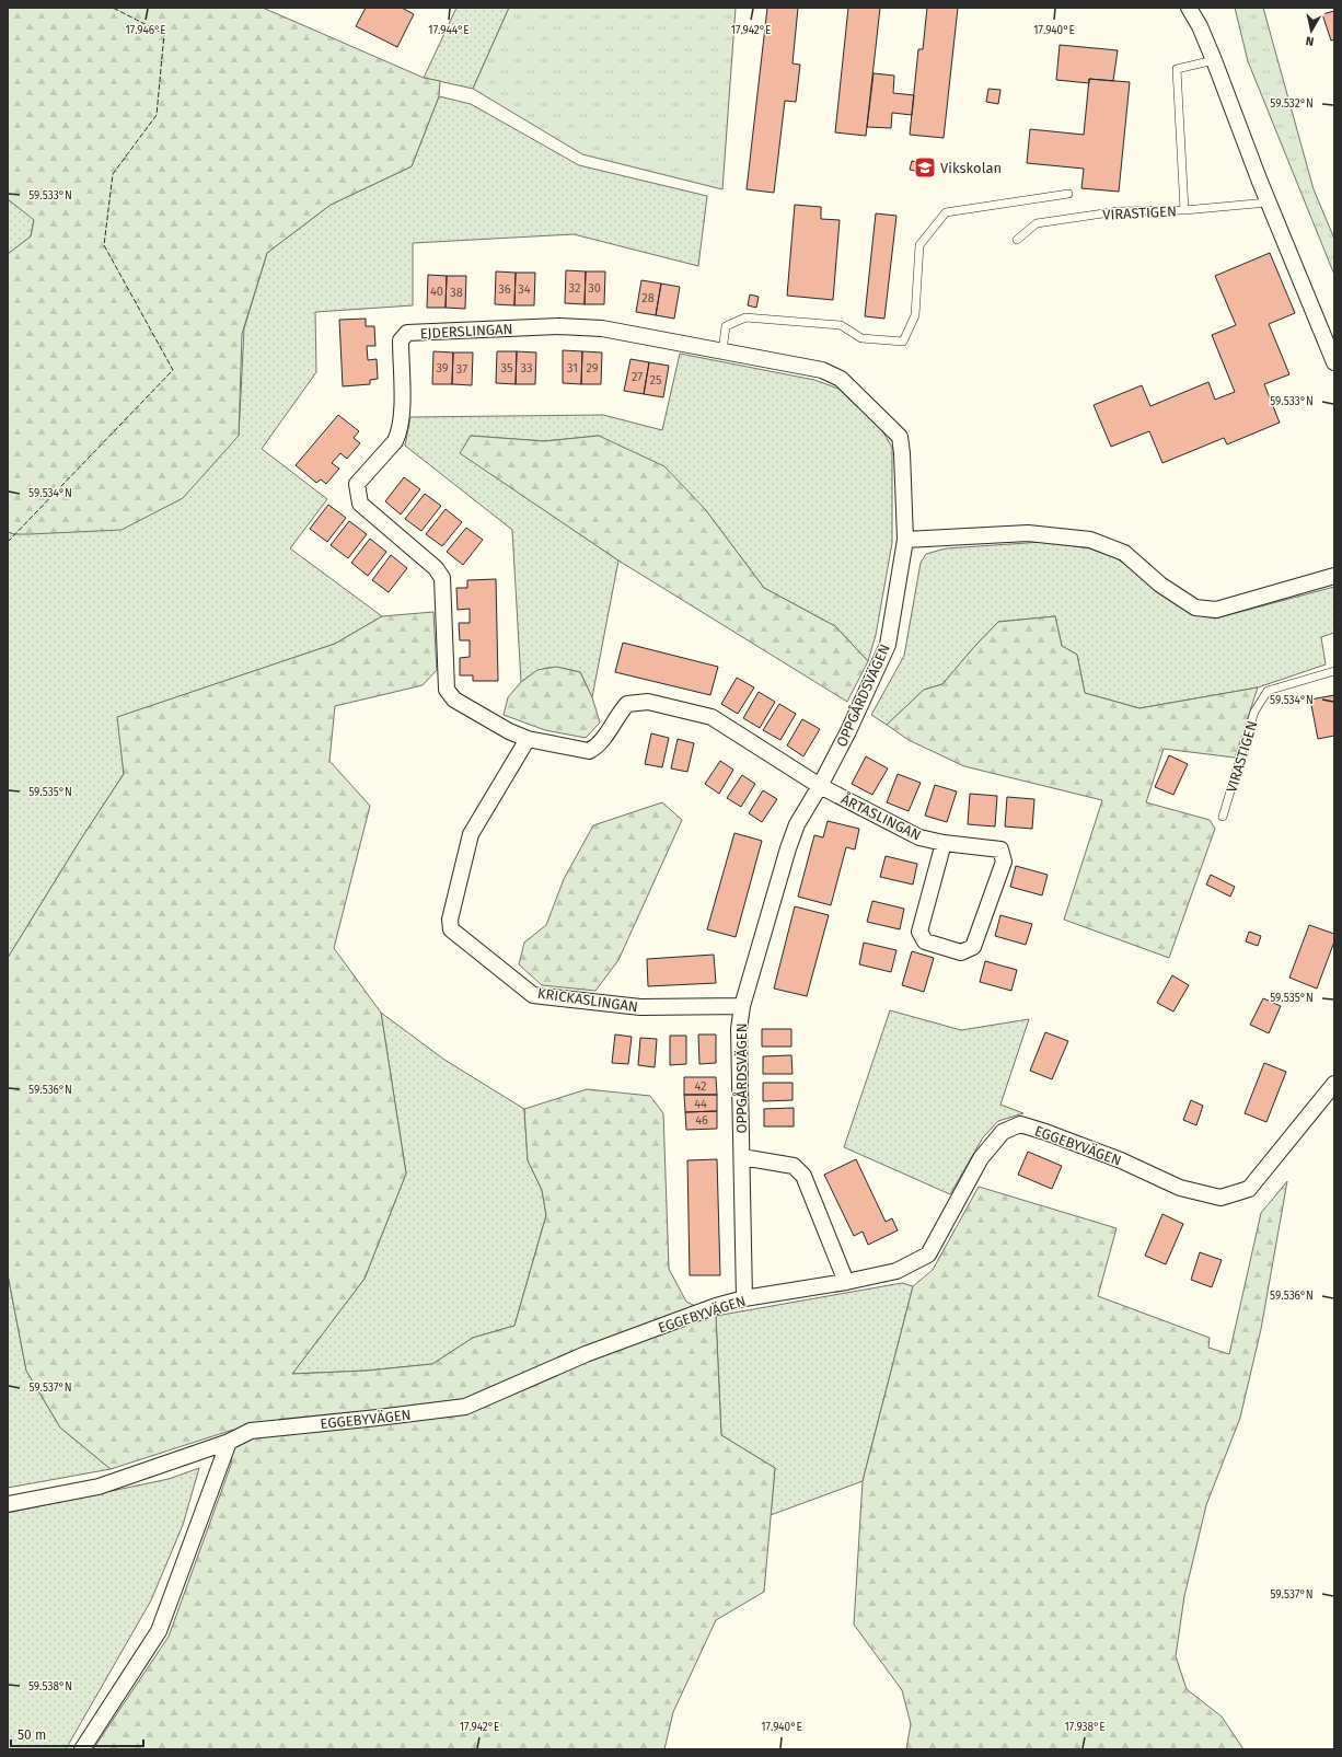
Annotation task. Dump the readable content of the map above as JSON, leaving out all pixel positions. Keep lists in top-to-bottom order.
{
  "streets": {
    "street": [
      "EJDERSLINGAN",
      "OPPGÅRDSVÄGEN",
      "ÅRTASLINGAN",
      "KRICKASLINGAN",
      "EGGEBYVÄGEN"
    ],
    "lane": ["VIRASTIGEN"]
  },
  "crossings": [
    ["EJDERSLINGAN", "OPPGÅRDSVÄGEN"],
    ["EJDERSLINGAN", "KRICKASLINGAN"],
    ["OPPGÅRDSVÄGEN", "ÅRTASLINGAN"],
    ["OPPGÅRDSVÄGEN", "KRICKASLINGAN"],
    ["OPPGÅRDSVÄGEN", "EGGEBYVÄGEN"]
  ],
  "places": {
    "school or university": ["Vikskolan"]
  },
  "house_numbers": [
    "32",
    "30",
    "36",
    "34",
    "40",
    "38",
    "28",
    "39",
    "35",
    "33",
    "31",
    "29",
    "37",
    "27",
    "25",
    "42",
    "44",
    "46"
  ],
  "scale_bar": "50 m",
  "north": "bottom",
  "coordinates": [
    "17.946°E",
    "17.944°E",
    "17.942°E",
    "17.940°E",
    "59.532°N",
    "59.533°N",
    "59.534°N",
    "59.535°N",
    "59.536°N",
    "59.537°N",
    "59.538°N",
    "17.938°E"
  ]
}
